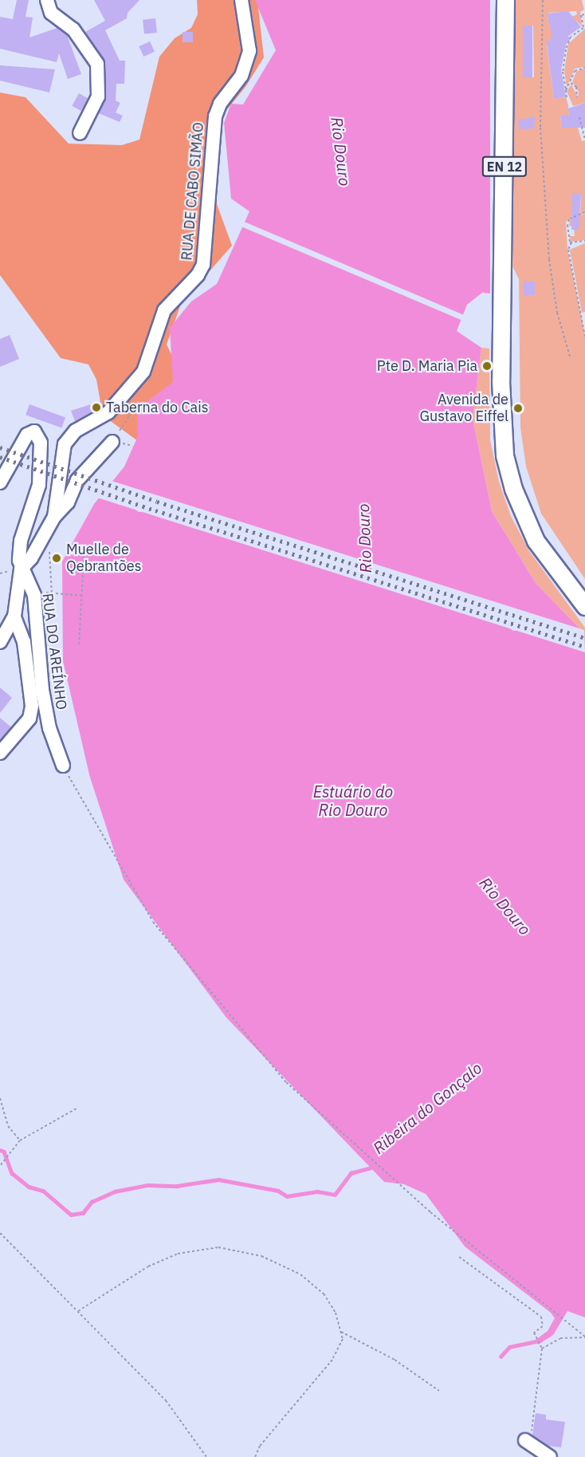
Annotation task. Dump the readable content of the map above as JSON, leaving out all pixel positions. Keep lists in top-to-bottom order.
{
  "streets": {
    "main road": ["EN 12"],
    "street": ["RUA DE CABO SIMÃO", "RUA DO AREÍNHO"]
  },
  "water": ["Rio Douro", "Estuário do Rio Douro", "Ribeira do Gonçalo"],
  "places": [
    "Pte D. Maria Pia",
    "Taberna do Cais",
    "Avenida de Gustavo Eiffel",
    "Muelle de Qebrantões"
  ]
}
